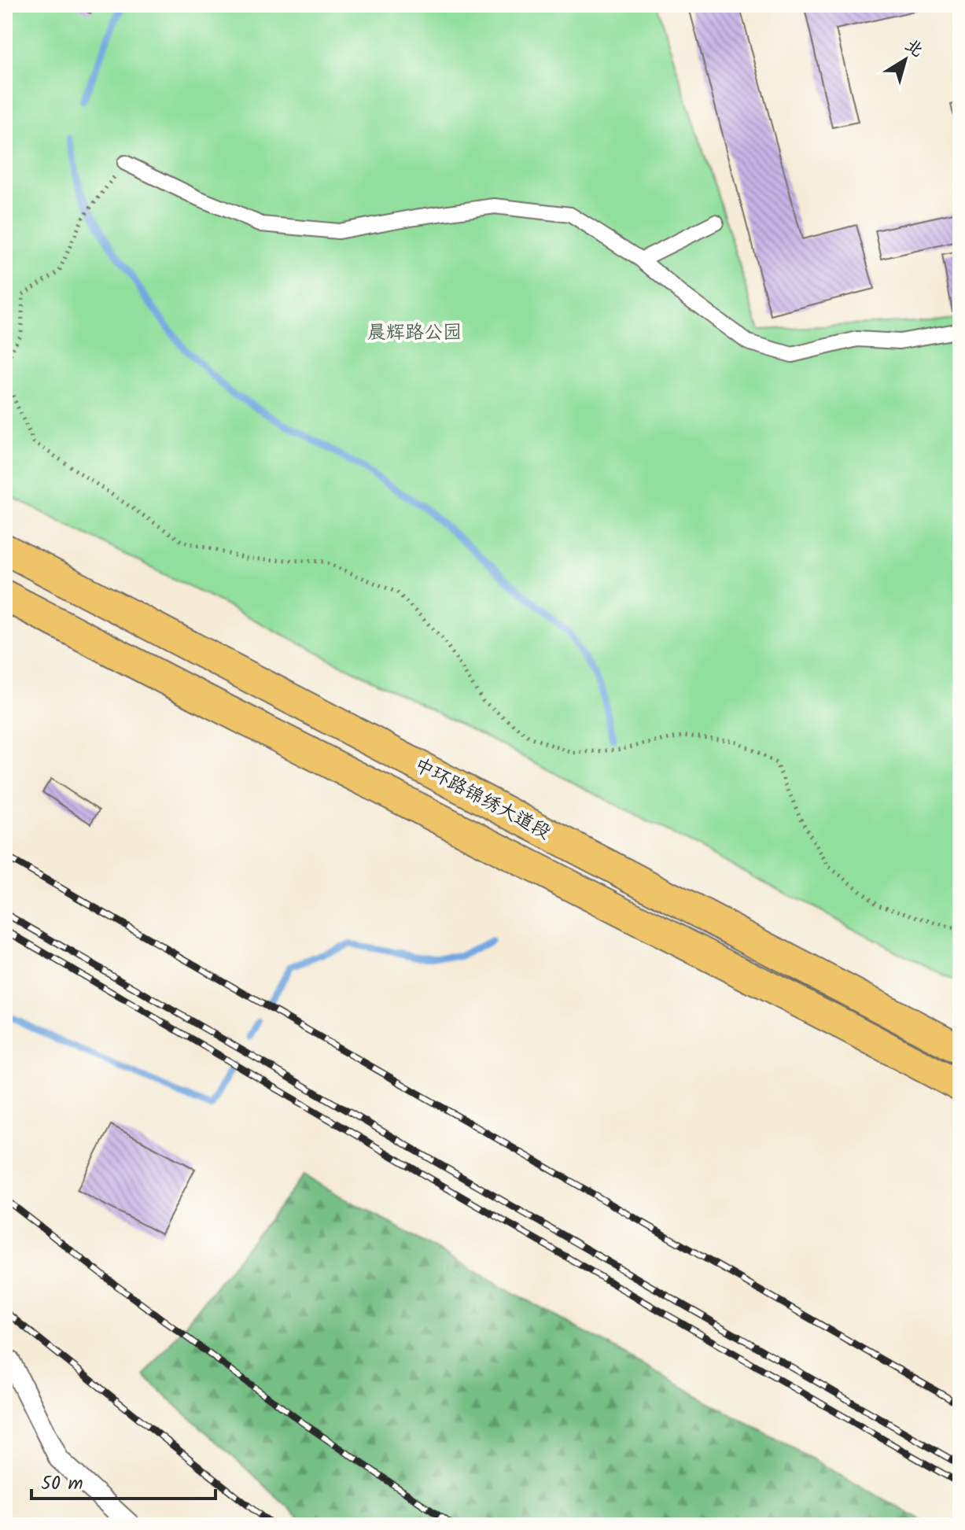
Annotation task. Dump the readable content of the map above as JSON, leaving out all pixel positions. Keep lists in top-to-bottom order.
{
  "streets": {
    "main road": ["中环路锦绣大道段"]
  },
  "parks": ["晨辉路公园"],
  "scale_bar": "50 m",
  "north": "top right"
}
